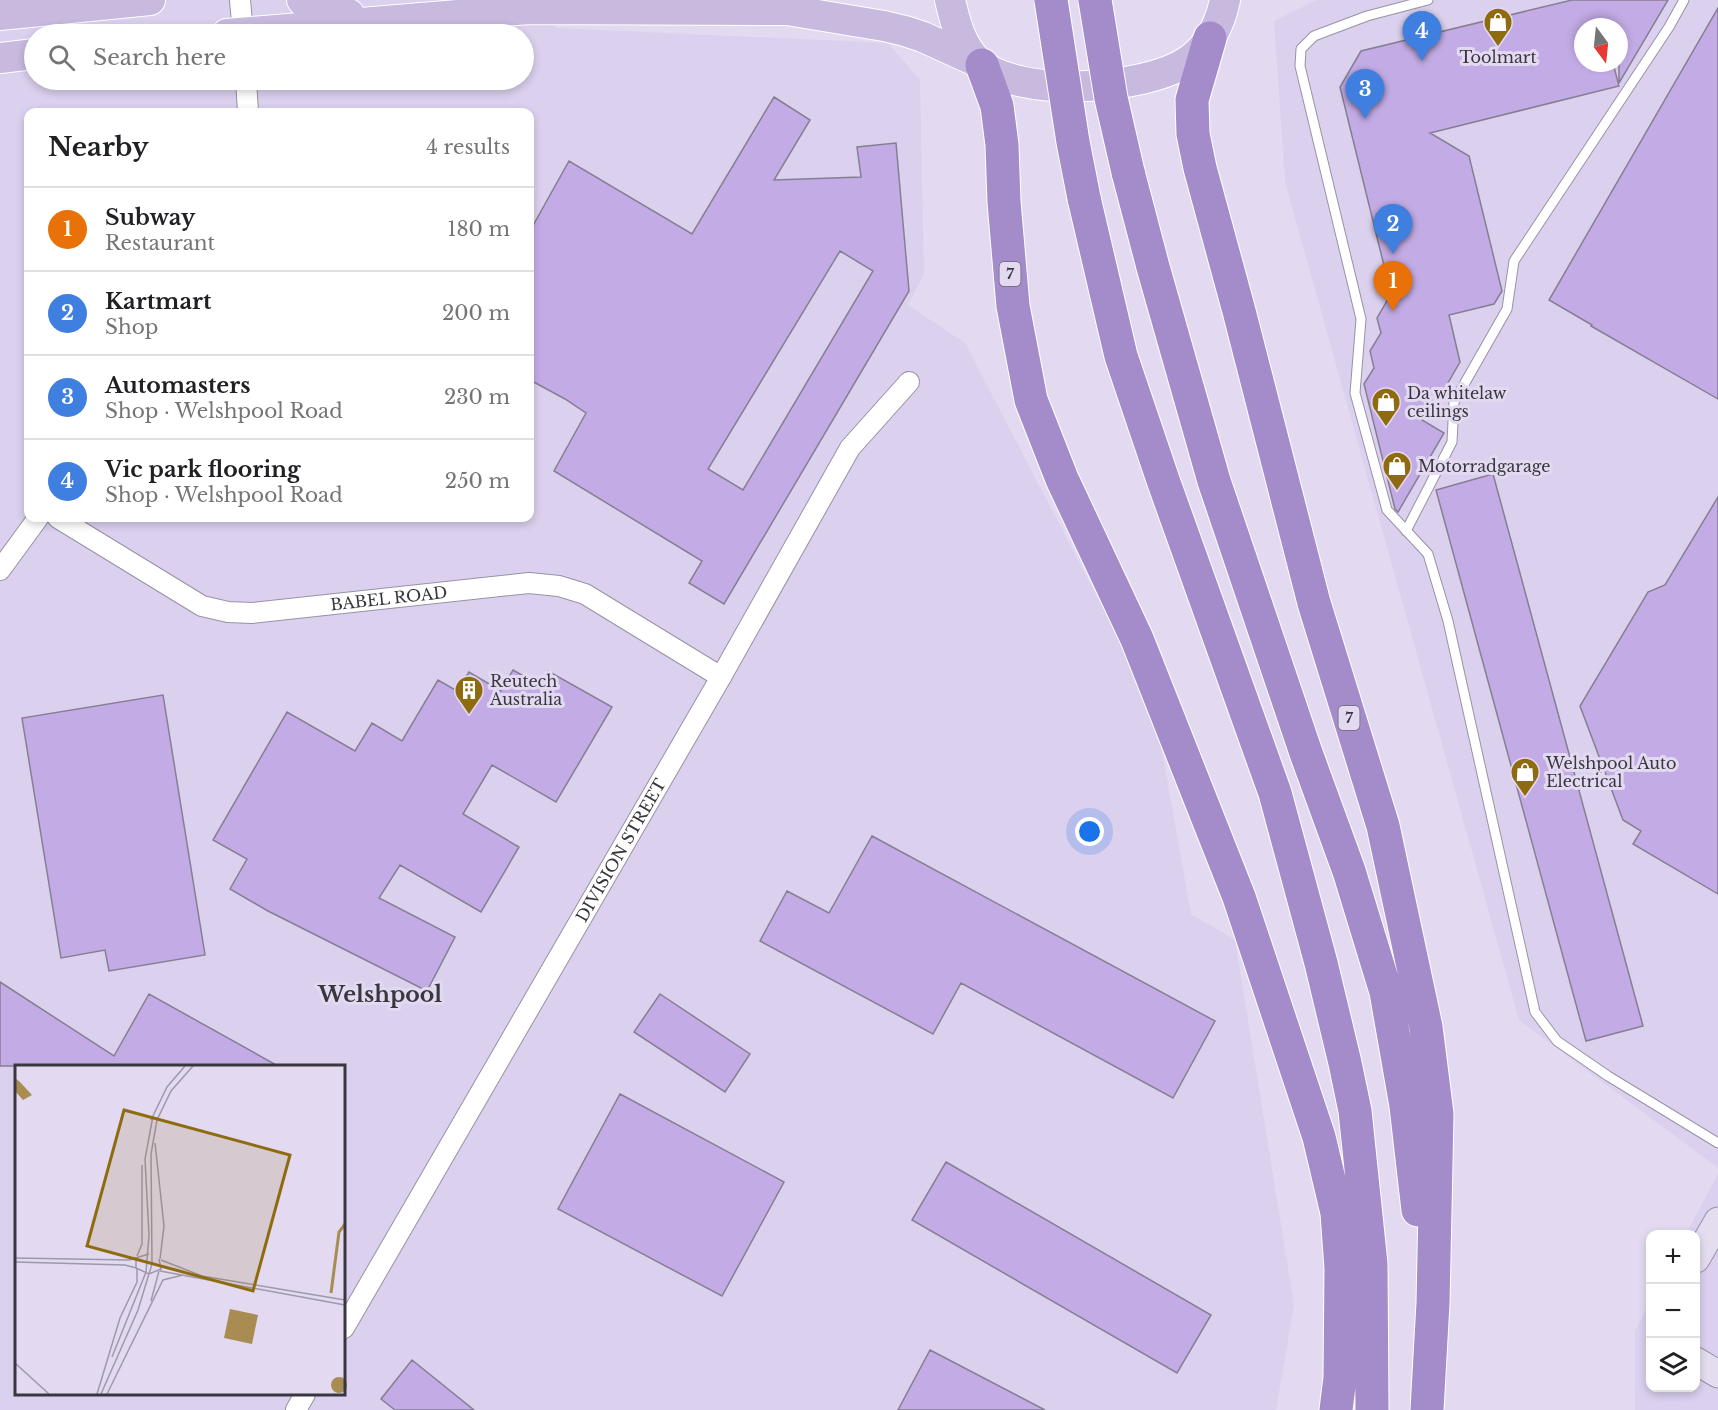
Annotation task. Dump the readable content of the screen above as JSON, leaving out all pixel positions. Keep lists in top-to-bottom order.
{
  "streets": {
    "highway": ["7"],
    "street": ["BABEL ROAD", "DIVISION STREET"]
  },
  "crossings": [
    ["BABEL ROAD", "DIVISION STREET"]
  ],
  "districts": ["Welshpool"],
  "places": {
    "shop": [
      "Toolmart",
      "Da whitelaw ceilings",
      "Motorradgarage",
      "Welshpool Auto Electrical"
    ],
    "building": ["Reutech Australia"]
  },
  "north": "bottom",
  "page": {
    "pins": [
      "4",
      "3",
      "2",
      "1"
    ],
    "search": "Search here",
    "heading": ["Nearby", "4 results"],
    "list": [
      {
        "mark": "1",
        "name": "Subway",
        "note": "Restaurant",
        "value": "180 m"
      },
      {
        "mark": "2",
        "name": "Kartmart",
        "note": "Shop",
        "value": "200 m"
      },
      {
        "mark": "3",
        "name": "Automasters",
        "note": "Shop · Welshpool Road",
        "value": "230 m"
      },
      {
        "mark": "4",
        "name": "Vic park flooring",
        "note": "Shop · Welshpool Road",
        "value": "250 m"
      }
    ],
    "map_buttons": ["+", "−"]
  }
}
